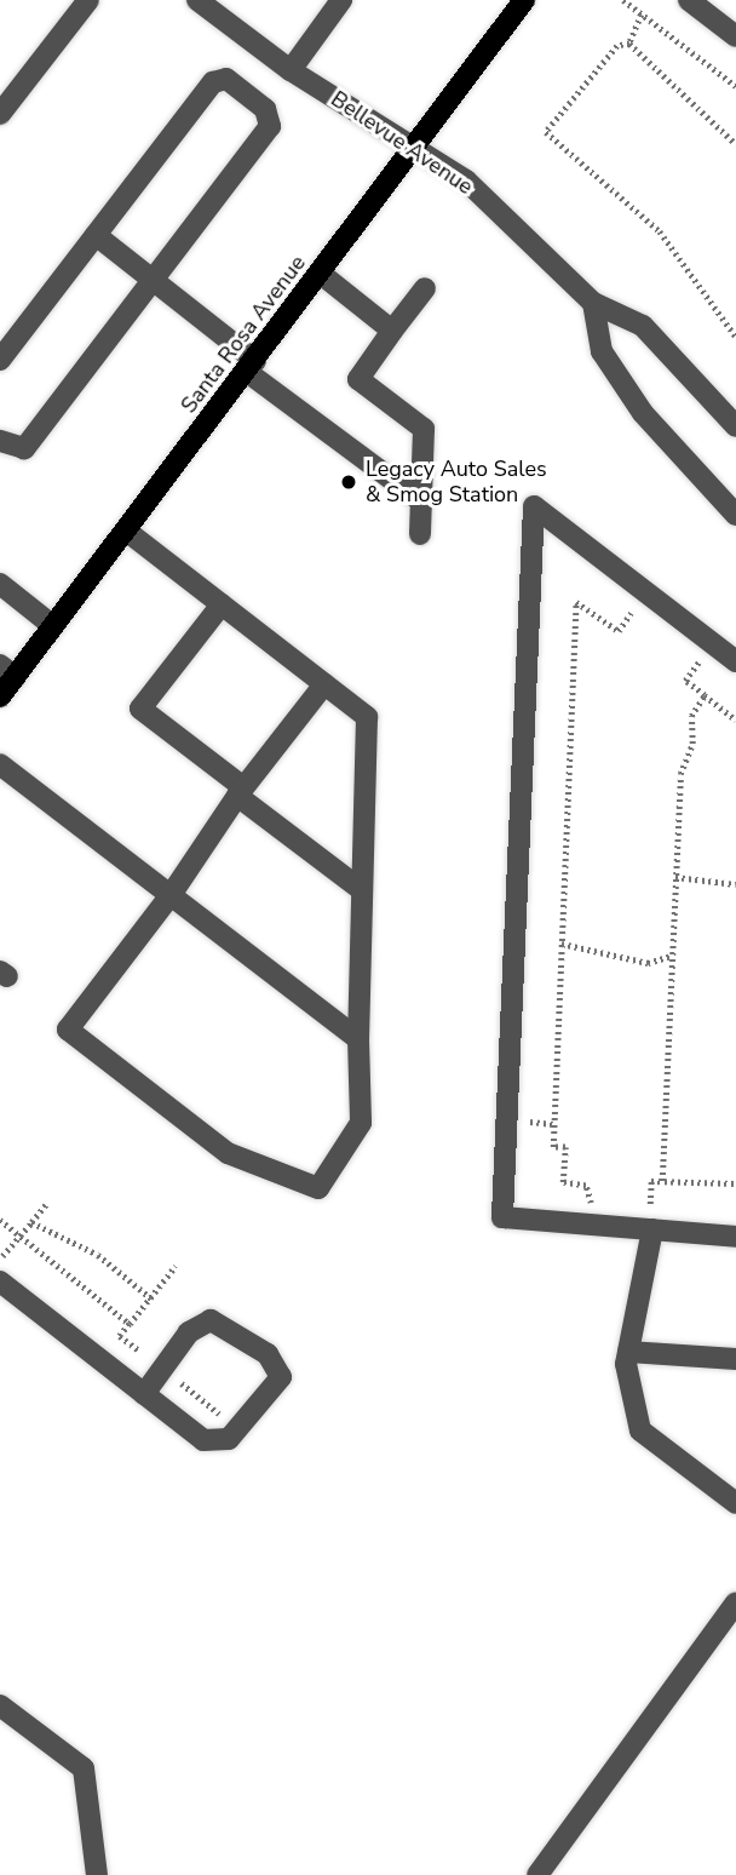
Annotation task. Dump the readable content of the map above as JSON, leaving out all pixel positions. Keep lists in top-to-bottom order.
{
  "streets": {
    "main road": ["Santa Rosa Avenue"],
    "street": ["Bellevue Avenue"]
  },
  "crossings": [
    ["Bellevue Avenue", "Santa Rosa Avenue"]
  ],
  "places": ["Legacy Auto Sales & Smog Station"]
}
